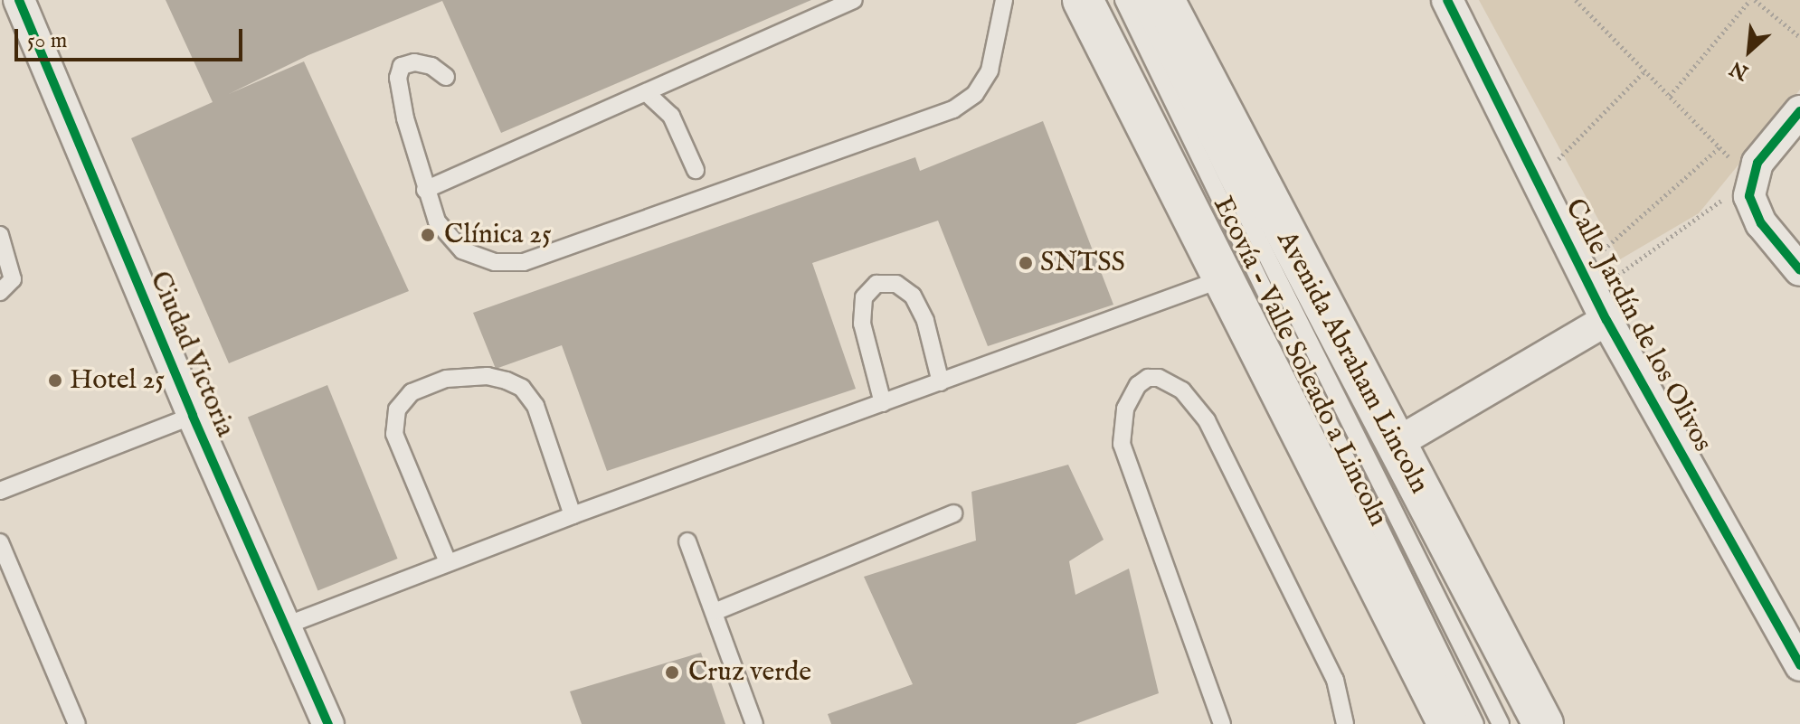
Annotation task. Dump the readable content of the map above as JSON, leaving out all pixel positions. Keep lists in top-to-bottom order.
{
  "streets": {
    "main road": ["Avenida Abraham Lincoln"],
    "street": ["Calle Jardín de los Olivos", "Ciudad Victoria"],
    "lane": ["Ecovía - Valle Soleado a Lincoln"]
  },
  "places": [
    "Clínica 25",
    "SNTSS",
    "Hotel 25",
    "Cruz verde"
  ],
  "scale_bar": "50 m",
  "north": "bottom left"
}
